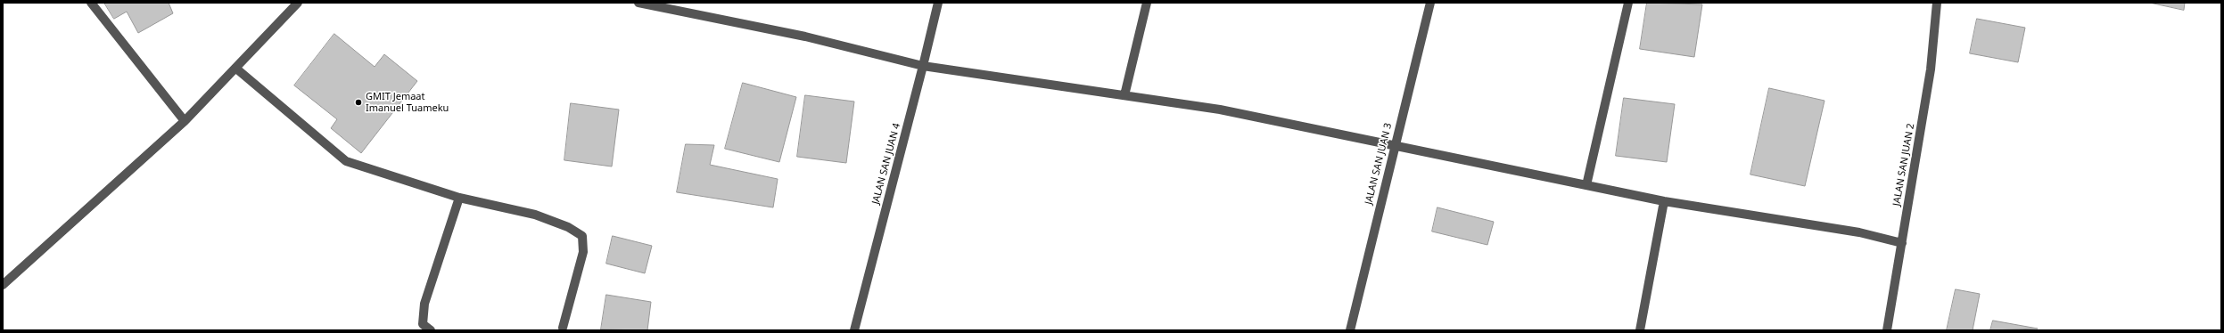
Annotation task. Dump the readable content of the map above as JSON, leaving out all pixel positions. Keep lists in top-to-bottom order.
{
  "streets": {
    "street": ["JALAN SAN JUAN 4", "JALAN SAN JUAN 3", "JALAN SAN JUAN 2"]
  },
  "places": ["GMIT Jemaat Imanuel Tuameku"]
}
